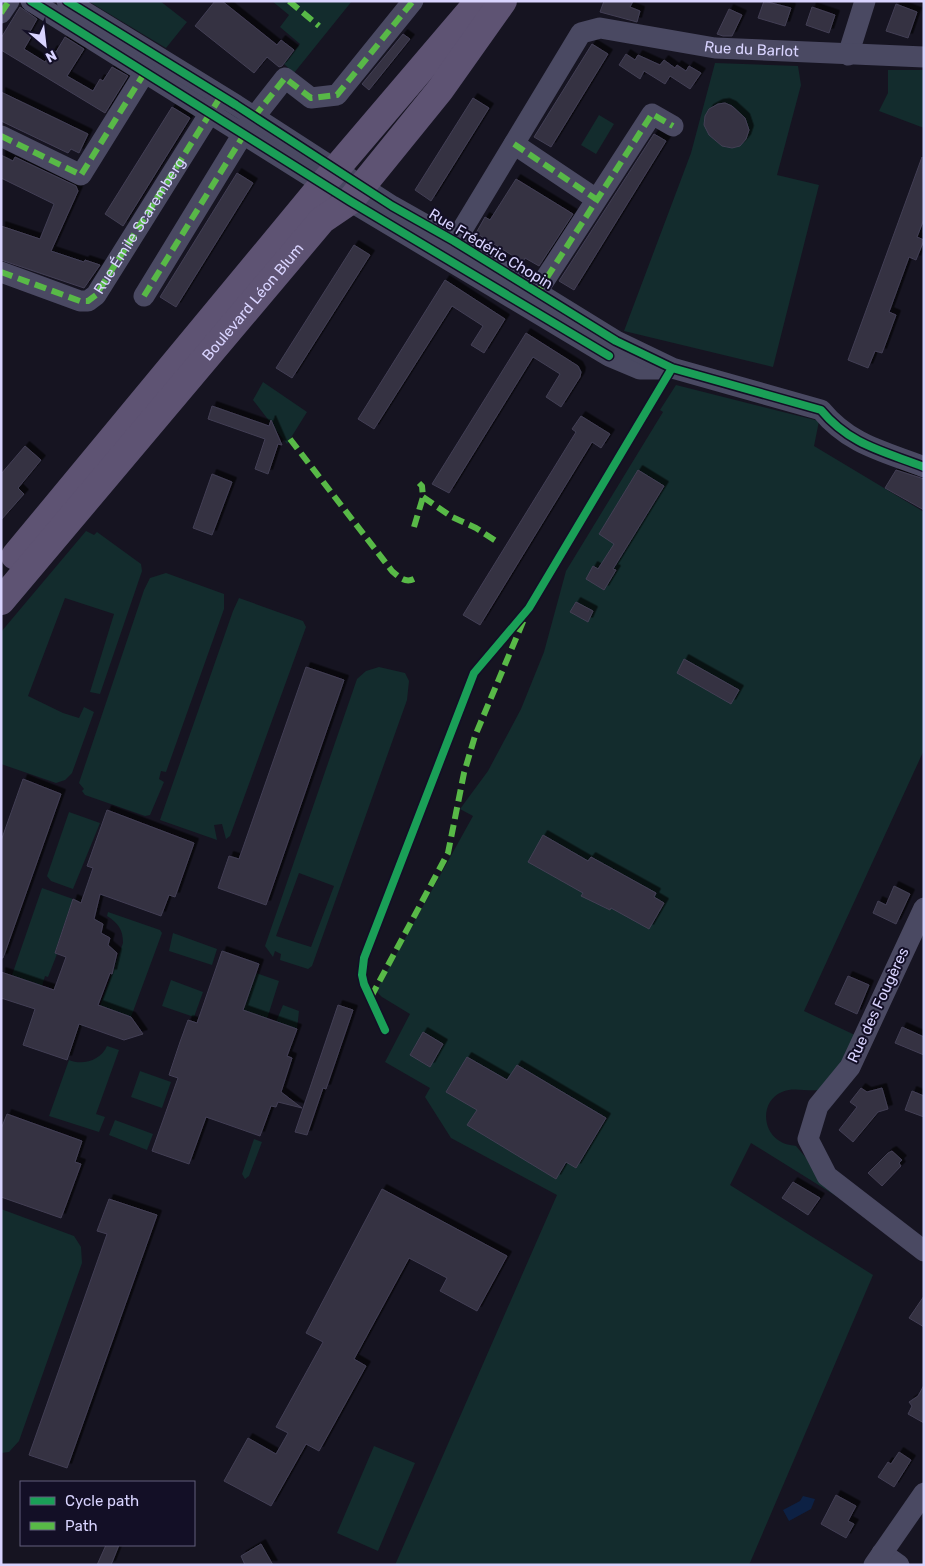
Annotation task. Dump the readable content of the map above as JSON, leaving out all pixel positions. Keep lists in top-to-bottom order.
{
  "streets": {
    "main road": ["Boulevard Léon Blum"],
    "street": [
      "Rue du Barlot",
      "Rue Émile Scaremberg",
      "Rue Frédéric Chopin",
      "Rue des Fougères"
    ]
  },
  "crossings": [
    ["Rue du Barlot", "Rue Frédéric Chopin"],
    ["Rue Émile Scaremberg", "Rue Frédéric Chopin"],
    ["Rue Frédéric Chopin", "Boulevard Léon Blum"]
  ],
  "legend": ["Cycle path", "Path"],
  "north": "bottom right"
}
